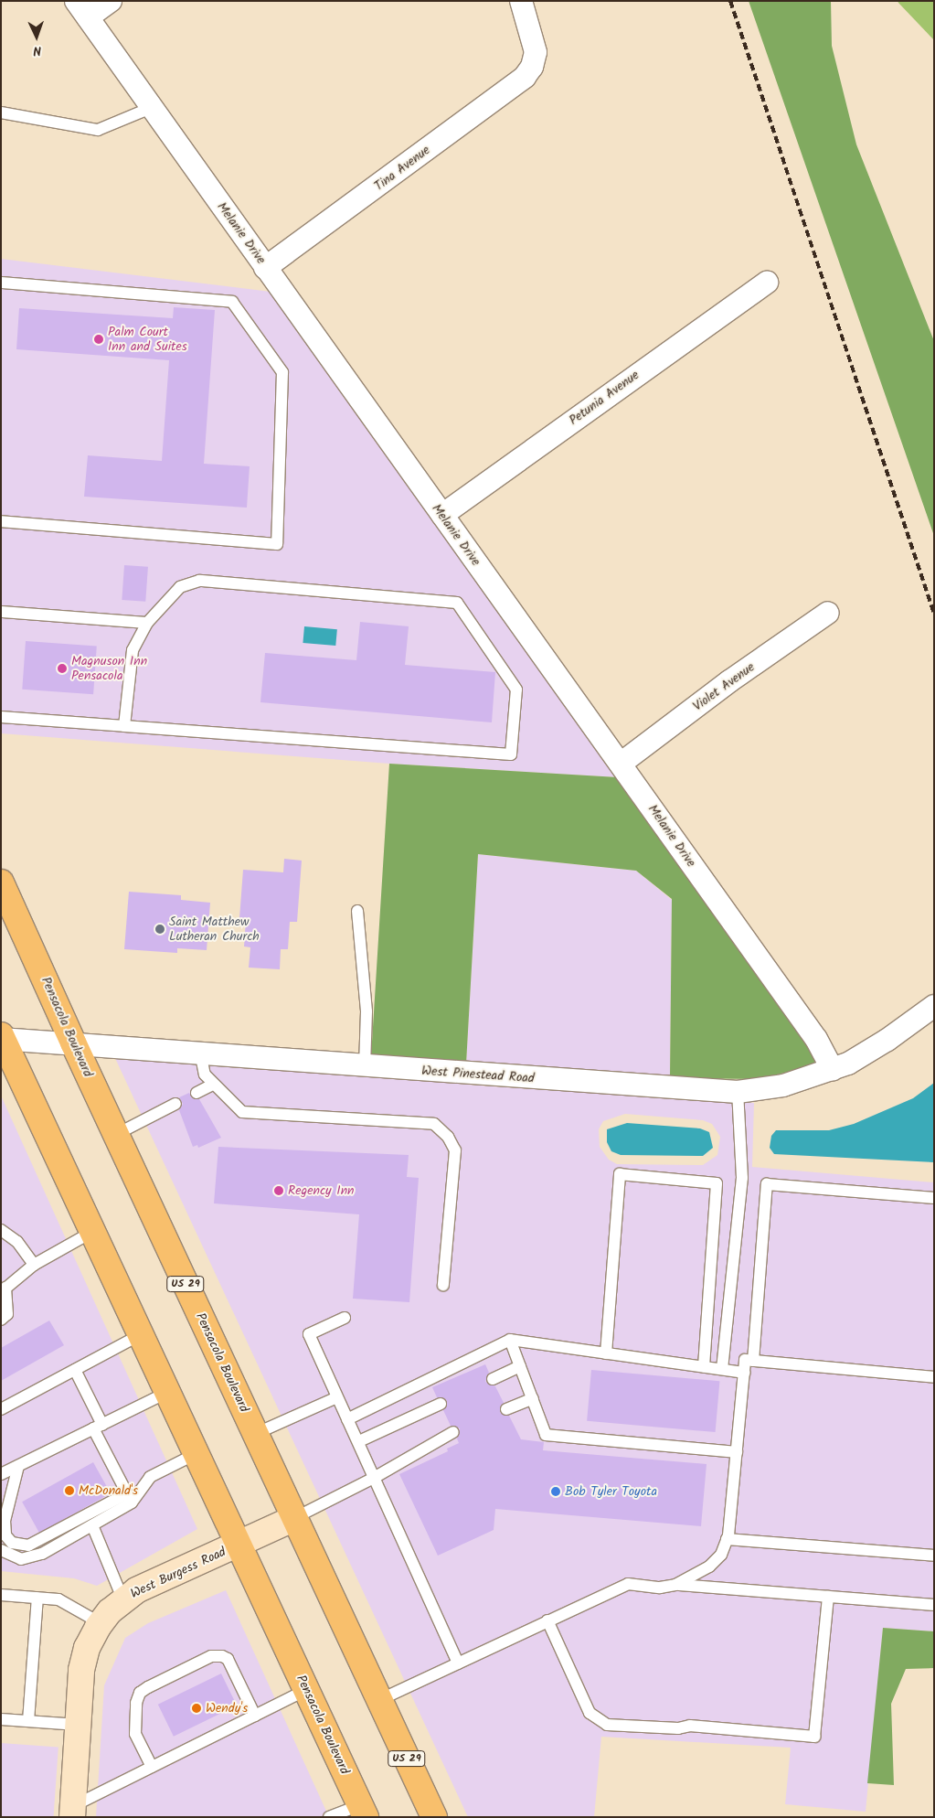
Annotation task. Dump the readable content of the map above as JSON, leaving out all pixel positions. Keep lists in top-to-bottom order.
{
  "streets": {
    "main road": ["Pensacola Boulevard", "US 29", "West Burgess Road"],
    "street": [
      "Tina Avenue",
      "Melanie Drive",
      "Petunia Avenue",
      "Violet Avenue",
      "West Pinestead Road"
    ]
  },
  "crossings": [
    ["Tina Avenue", "Melanie Drive"],
    ["Melanie Drive", "Petunia Avenue"],
    ["Melanie Drive", "Violet Avenue"],
    ["Melanie Drive", "West Pinestead Road"],
    ["Pensacola Boulevard", "West Pinestead Road"],
    ["Pensacola Boulevard", "West Burgess Road"]
  ],
  "places": [
    "Palm Court Inn and Suites",
    "Magnuson Inn Pensacola",
    "Saint Matthew Lutheran Church",
    "Regency Inn",
    "McDonald's",
    "Bob Tyler Toyota",
    "Wendy's"
  ],
  "north": "bottom"
}
